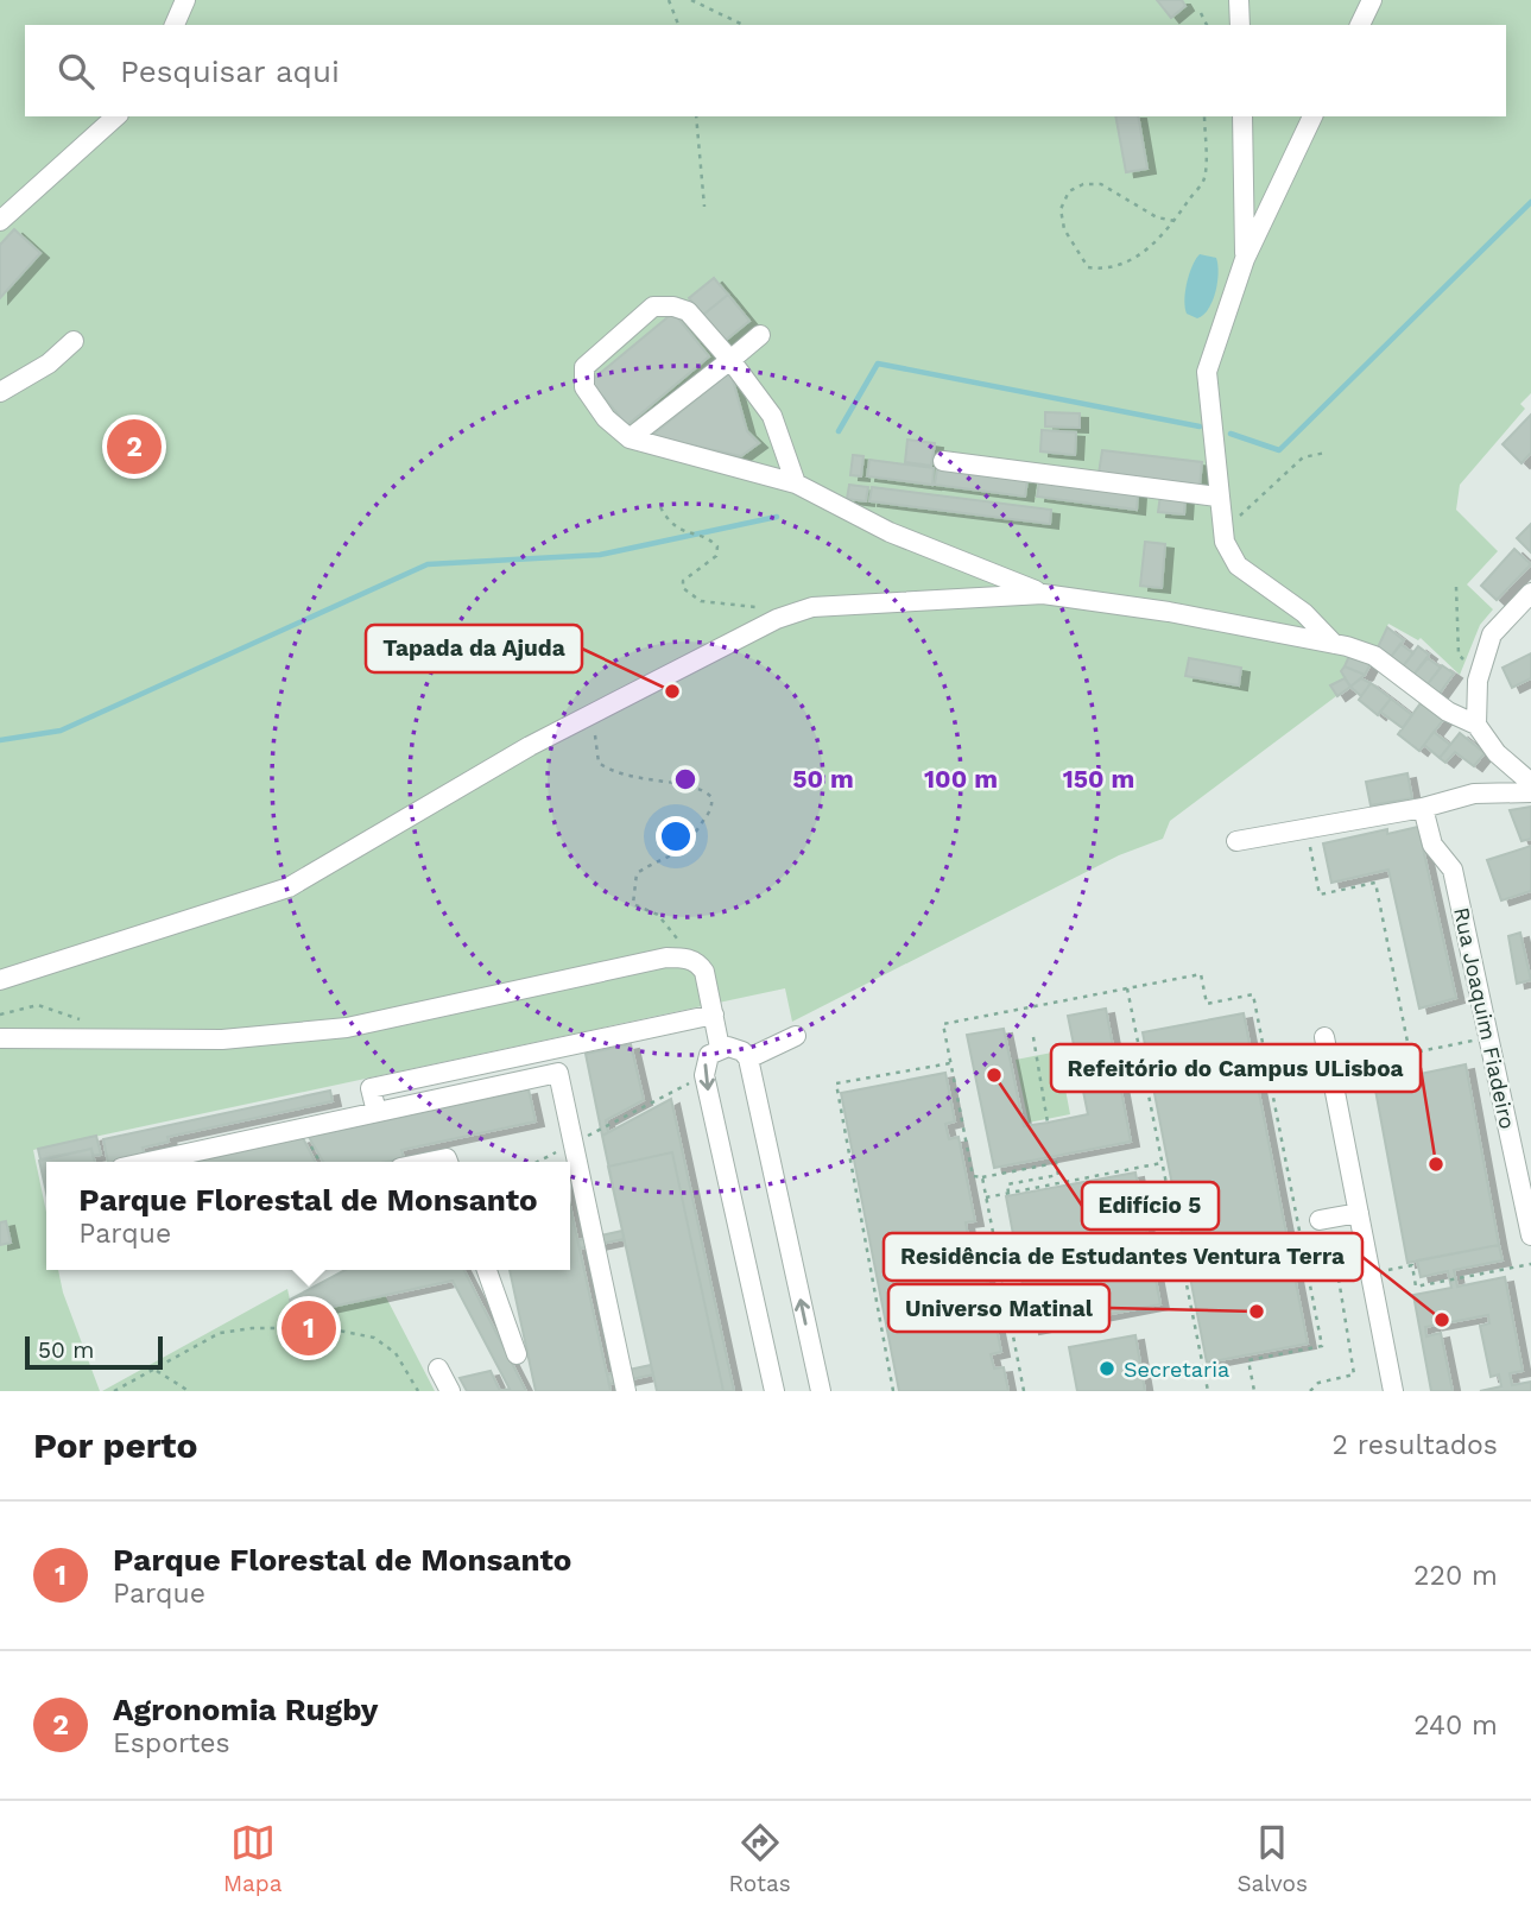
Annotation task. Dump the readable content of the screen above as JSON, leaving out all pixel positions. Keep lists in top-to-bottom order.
{
  "streets": {
    "street": ["Rua Joaquim Fiadeiro"]
  },
  "places": [
    "Tapada da Ajuda",
    "Edifício 5",
    "Refeitório do Campus ULisboa",
    "Universo Matinal",
    "Residência de Estudantes Ventura Terra",
    "Secretaria"
  ],
  "scale_bar": "50 m",
  "page": {
    "search": "Pesquisar aqui",
    "pins": ["2", "1"],
    "popup": ["Parque Florestal de Monsanto", "Parque"],
    "scale": "50 m",
    "heading": ["Por perto", "2 resultados"],
    "list": [
      {
        "mark": "1",
        "name": "Parque Florestal de Monsanto",
        "note": "Parque",
        "value": "220 m"
      },
      {
        "mark": "2",
        "name": "Agronomia Rugby",
        "note": "Esportes",
        "value": "240 m"
      }
    ],
    "nav": ["Mapa", "Rotas", "Salvos"]
  },
  "rings": ["50 m", "100 m", "150 m"]
}
